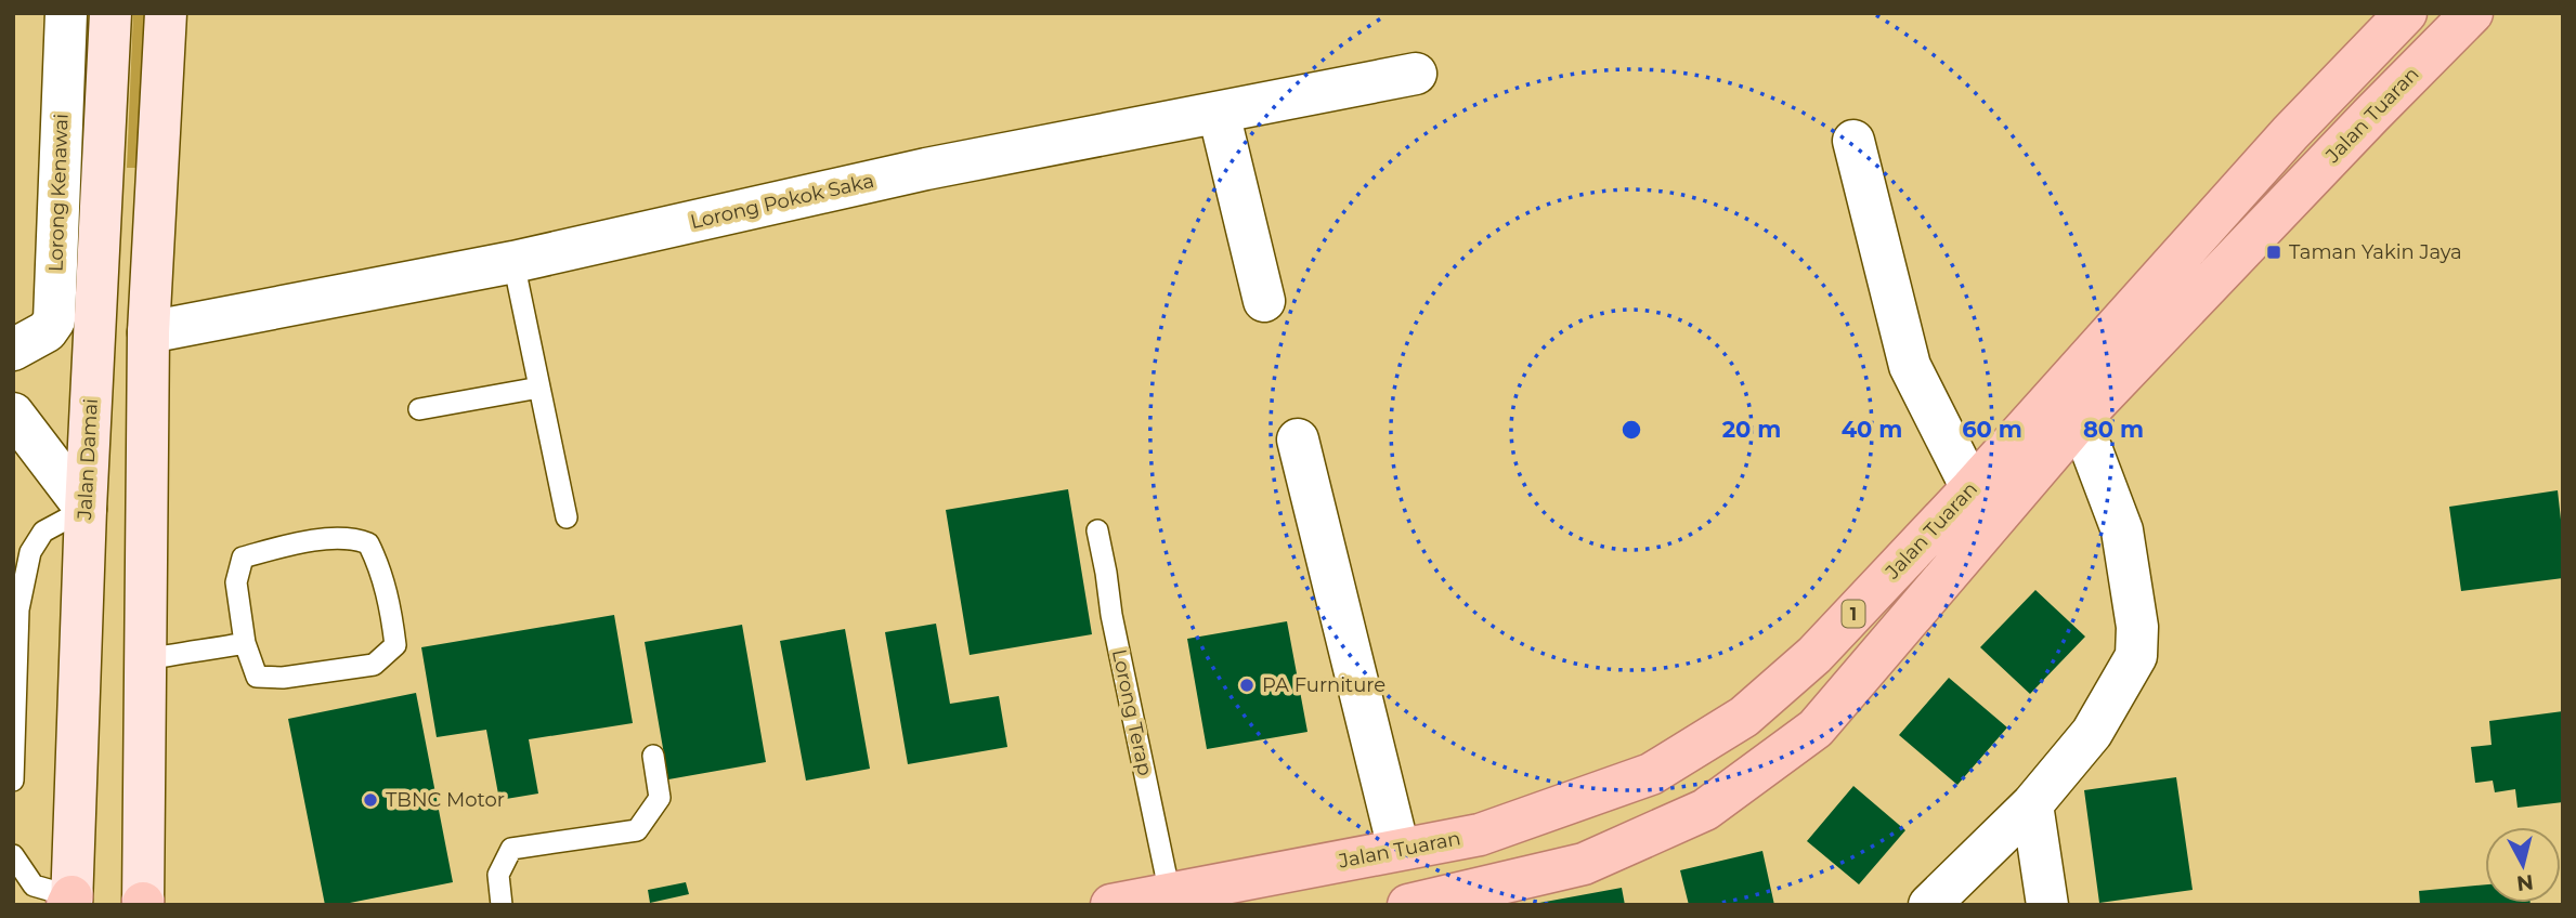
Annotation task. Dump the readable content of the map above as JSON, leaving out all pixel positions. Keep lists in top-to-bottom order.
{
  "streets": {
    "main road": ["Jalan Tuaran", "Jalan Damai", "1"],
    "street": ["Lorong Kenawai", "Lorong Pokok Saka"],
    "lane": ["Lorong Terap"]
  },
  "crossings": [
    ["Jalan Tuaran", "Lorong Terap"]
  ],
  "places": {
    "transit": ["Taman Yakin Jaya"],
    "other": ["PA Furniture", "TBNC Motor"]
  },
  "north": "bottom",
  "rings": [
    "20 m",
    "40 m",
    "60 m",
    "80 m"
  ]
}
